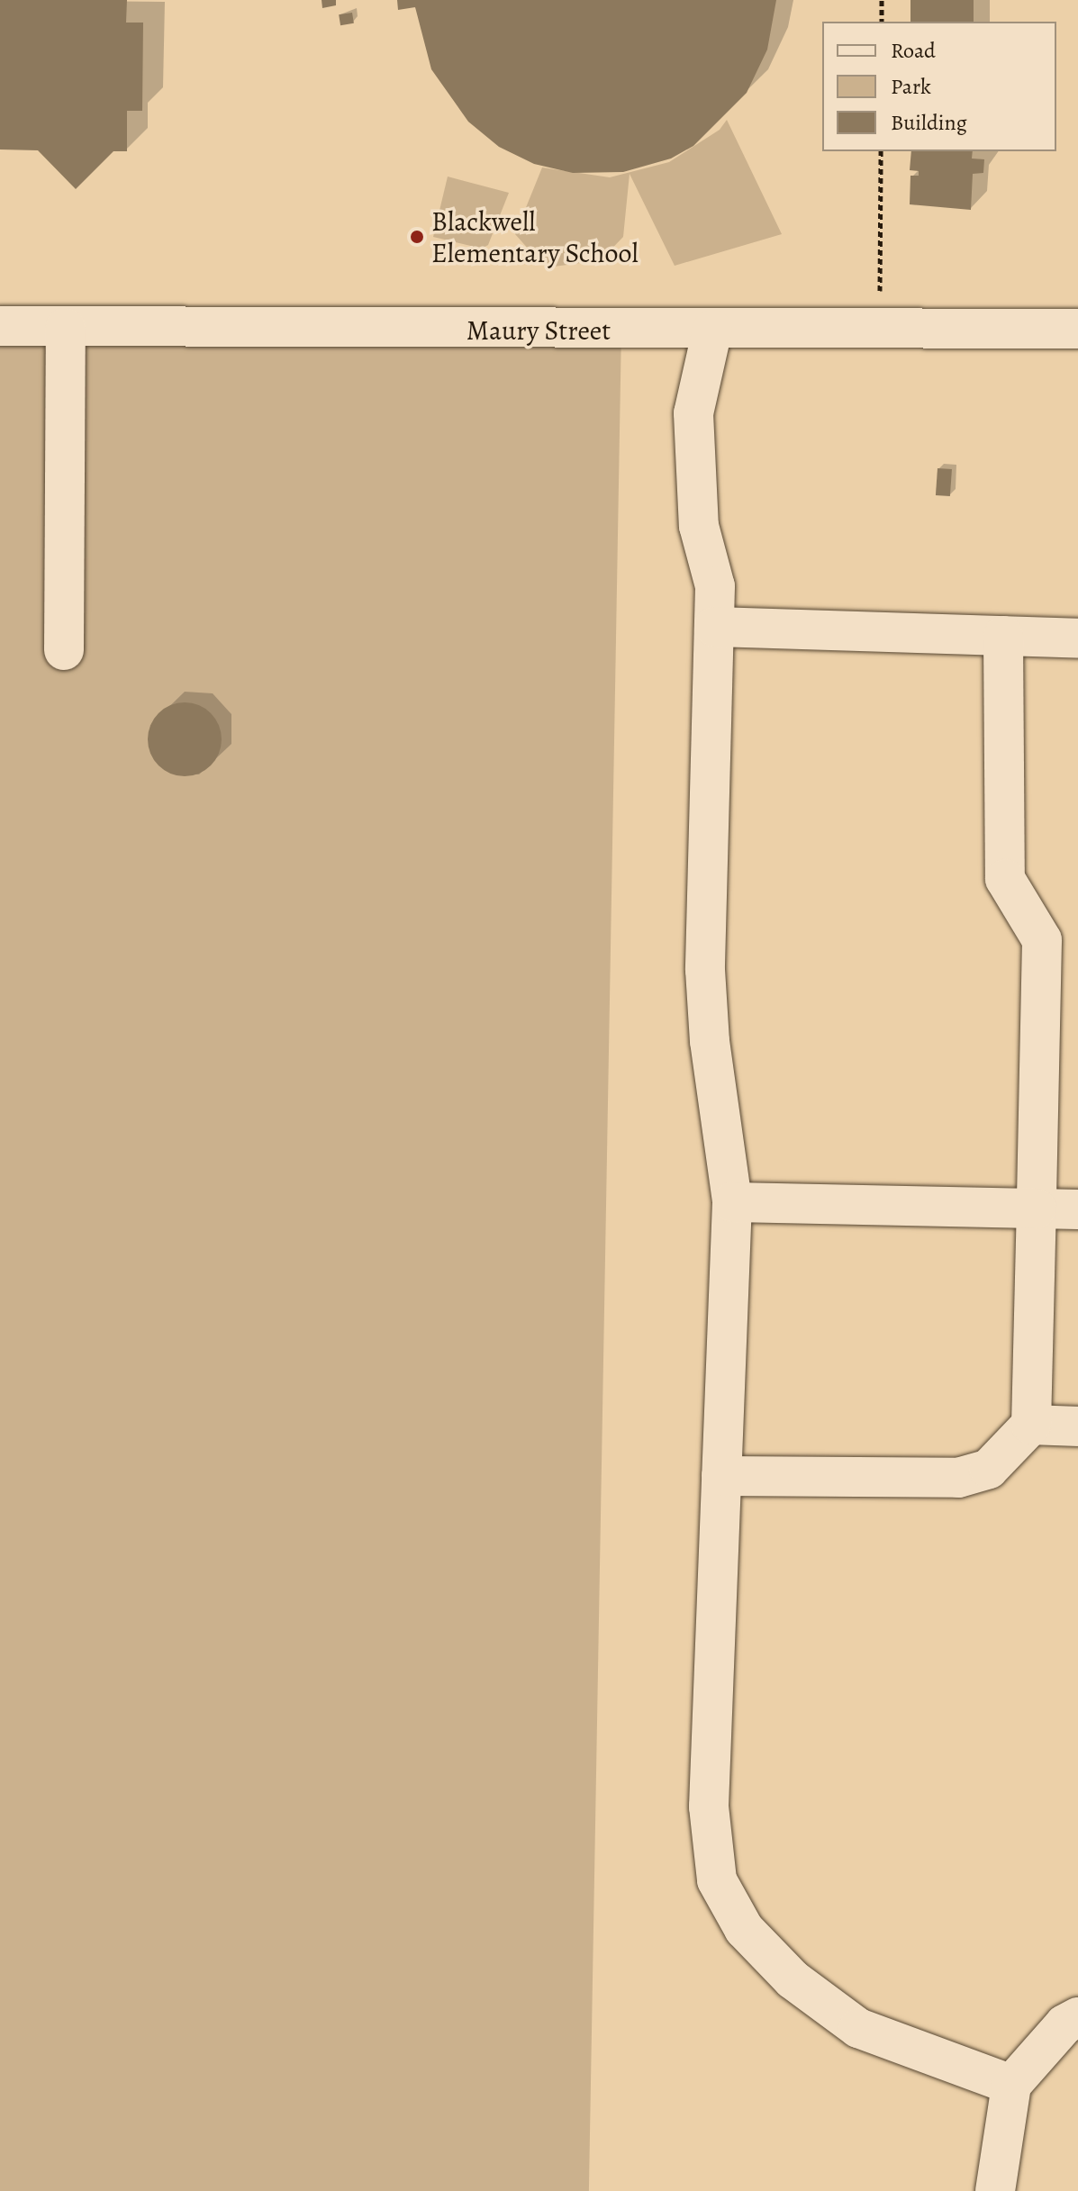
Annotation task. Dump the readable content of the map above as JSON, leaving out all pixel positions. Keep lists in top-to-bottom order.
{
  "streets": {
    "street": ["Maury Street"]
  },
  "places": ["Blackwell Elementary School"],
  "legend": ["Road", "Park", "Building"]
}
